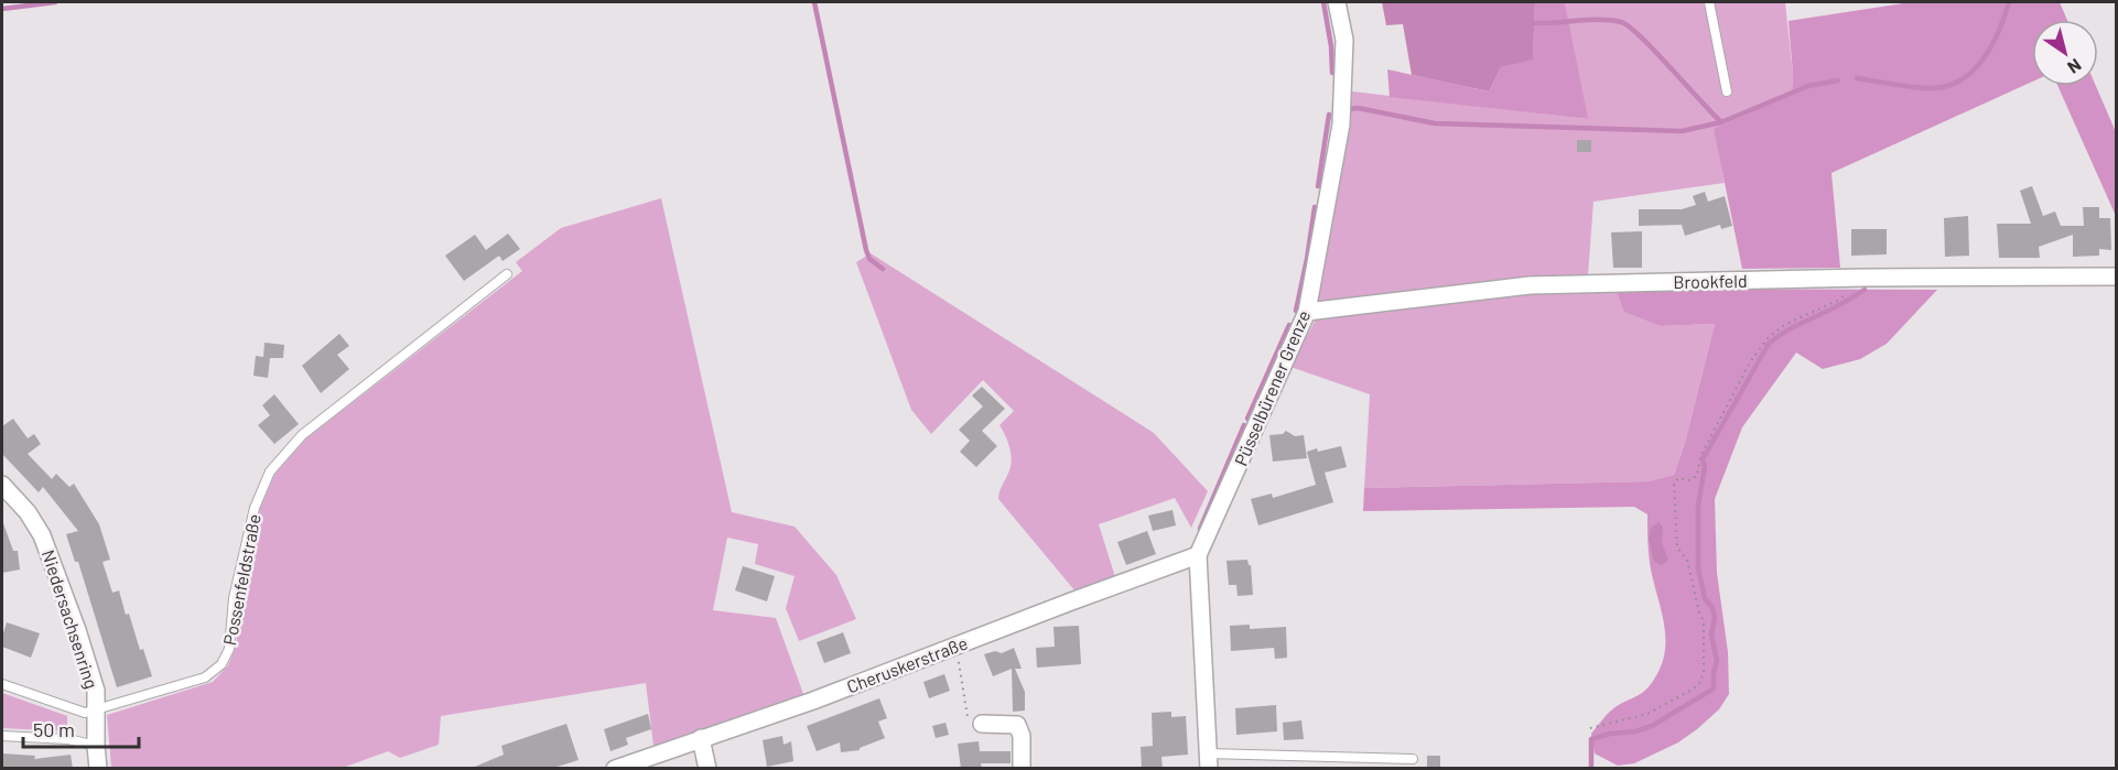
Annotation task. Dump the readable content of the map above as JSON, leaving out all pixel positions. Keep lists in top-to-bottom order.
{
  "streets": {
    "street": [
      "Brookfeld",
      "Püsselbürener Grenze",
      "Niedersachsenring",
      "Cheruskerstraße"
    ],
    "lane": ["Possenfeldstraße"]
  },
  "crossings": [
    ["Brookfeld", "Püsselbürener Grenze"],
    ["Püsselbürener Grenze", "Cheruskerstraße"],
    ["Possenfeldstraße", "Niedersachsenring"]
  ],
  "scale_bar": "50 m",
  "north": "bottom right"
}
